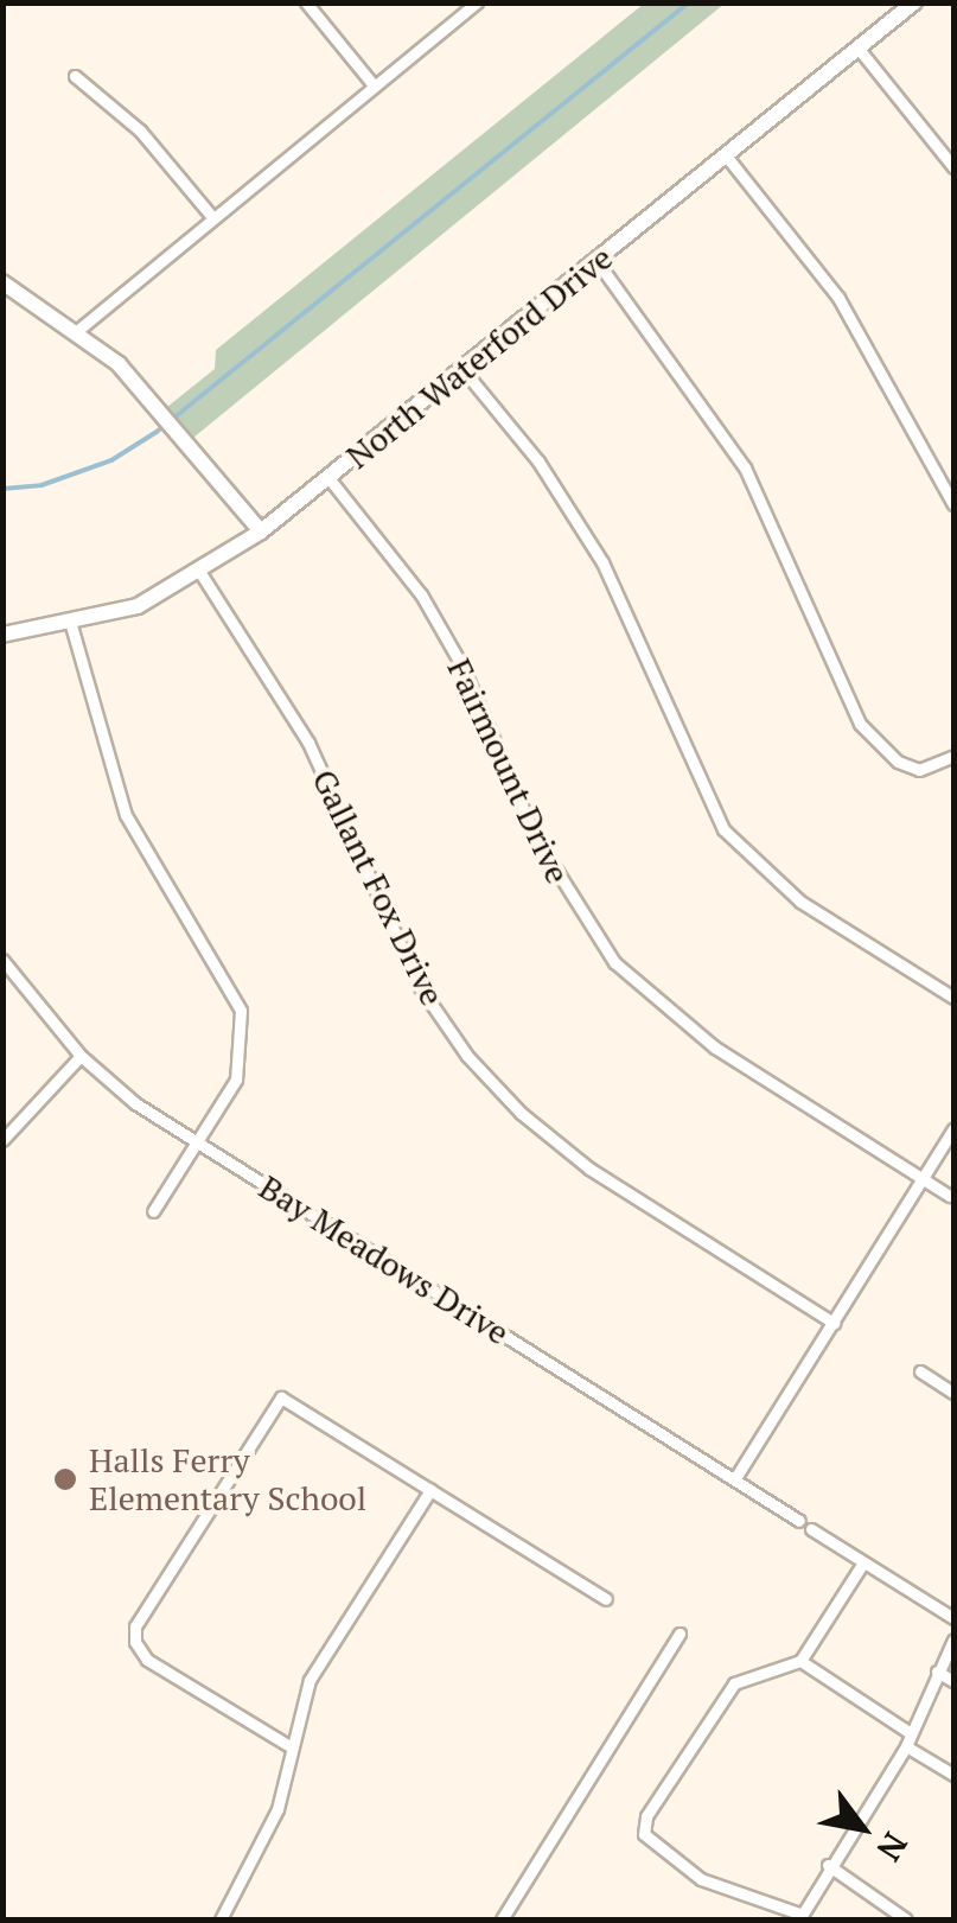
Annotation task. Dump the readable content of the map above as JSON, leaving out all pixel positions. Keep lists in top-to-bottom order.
{
  "streets": {
    "street": [
      "North Waterford Drive",
      "Fairmount Drive",
      "Gallant Fox Drive",
      "Bay Meadows Drive"
    ]
  },
  "crossings": [
    ["North Waterford Drive", "Fairmount Drive"],
    ["North Waterford Drive", "Gallant Fox Drive"]
  ],
  "places": ["Halls Ferry Elementary School"],
  "north": "bottom right"
}
